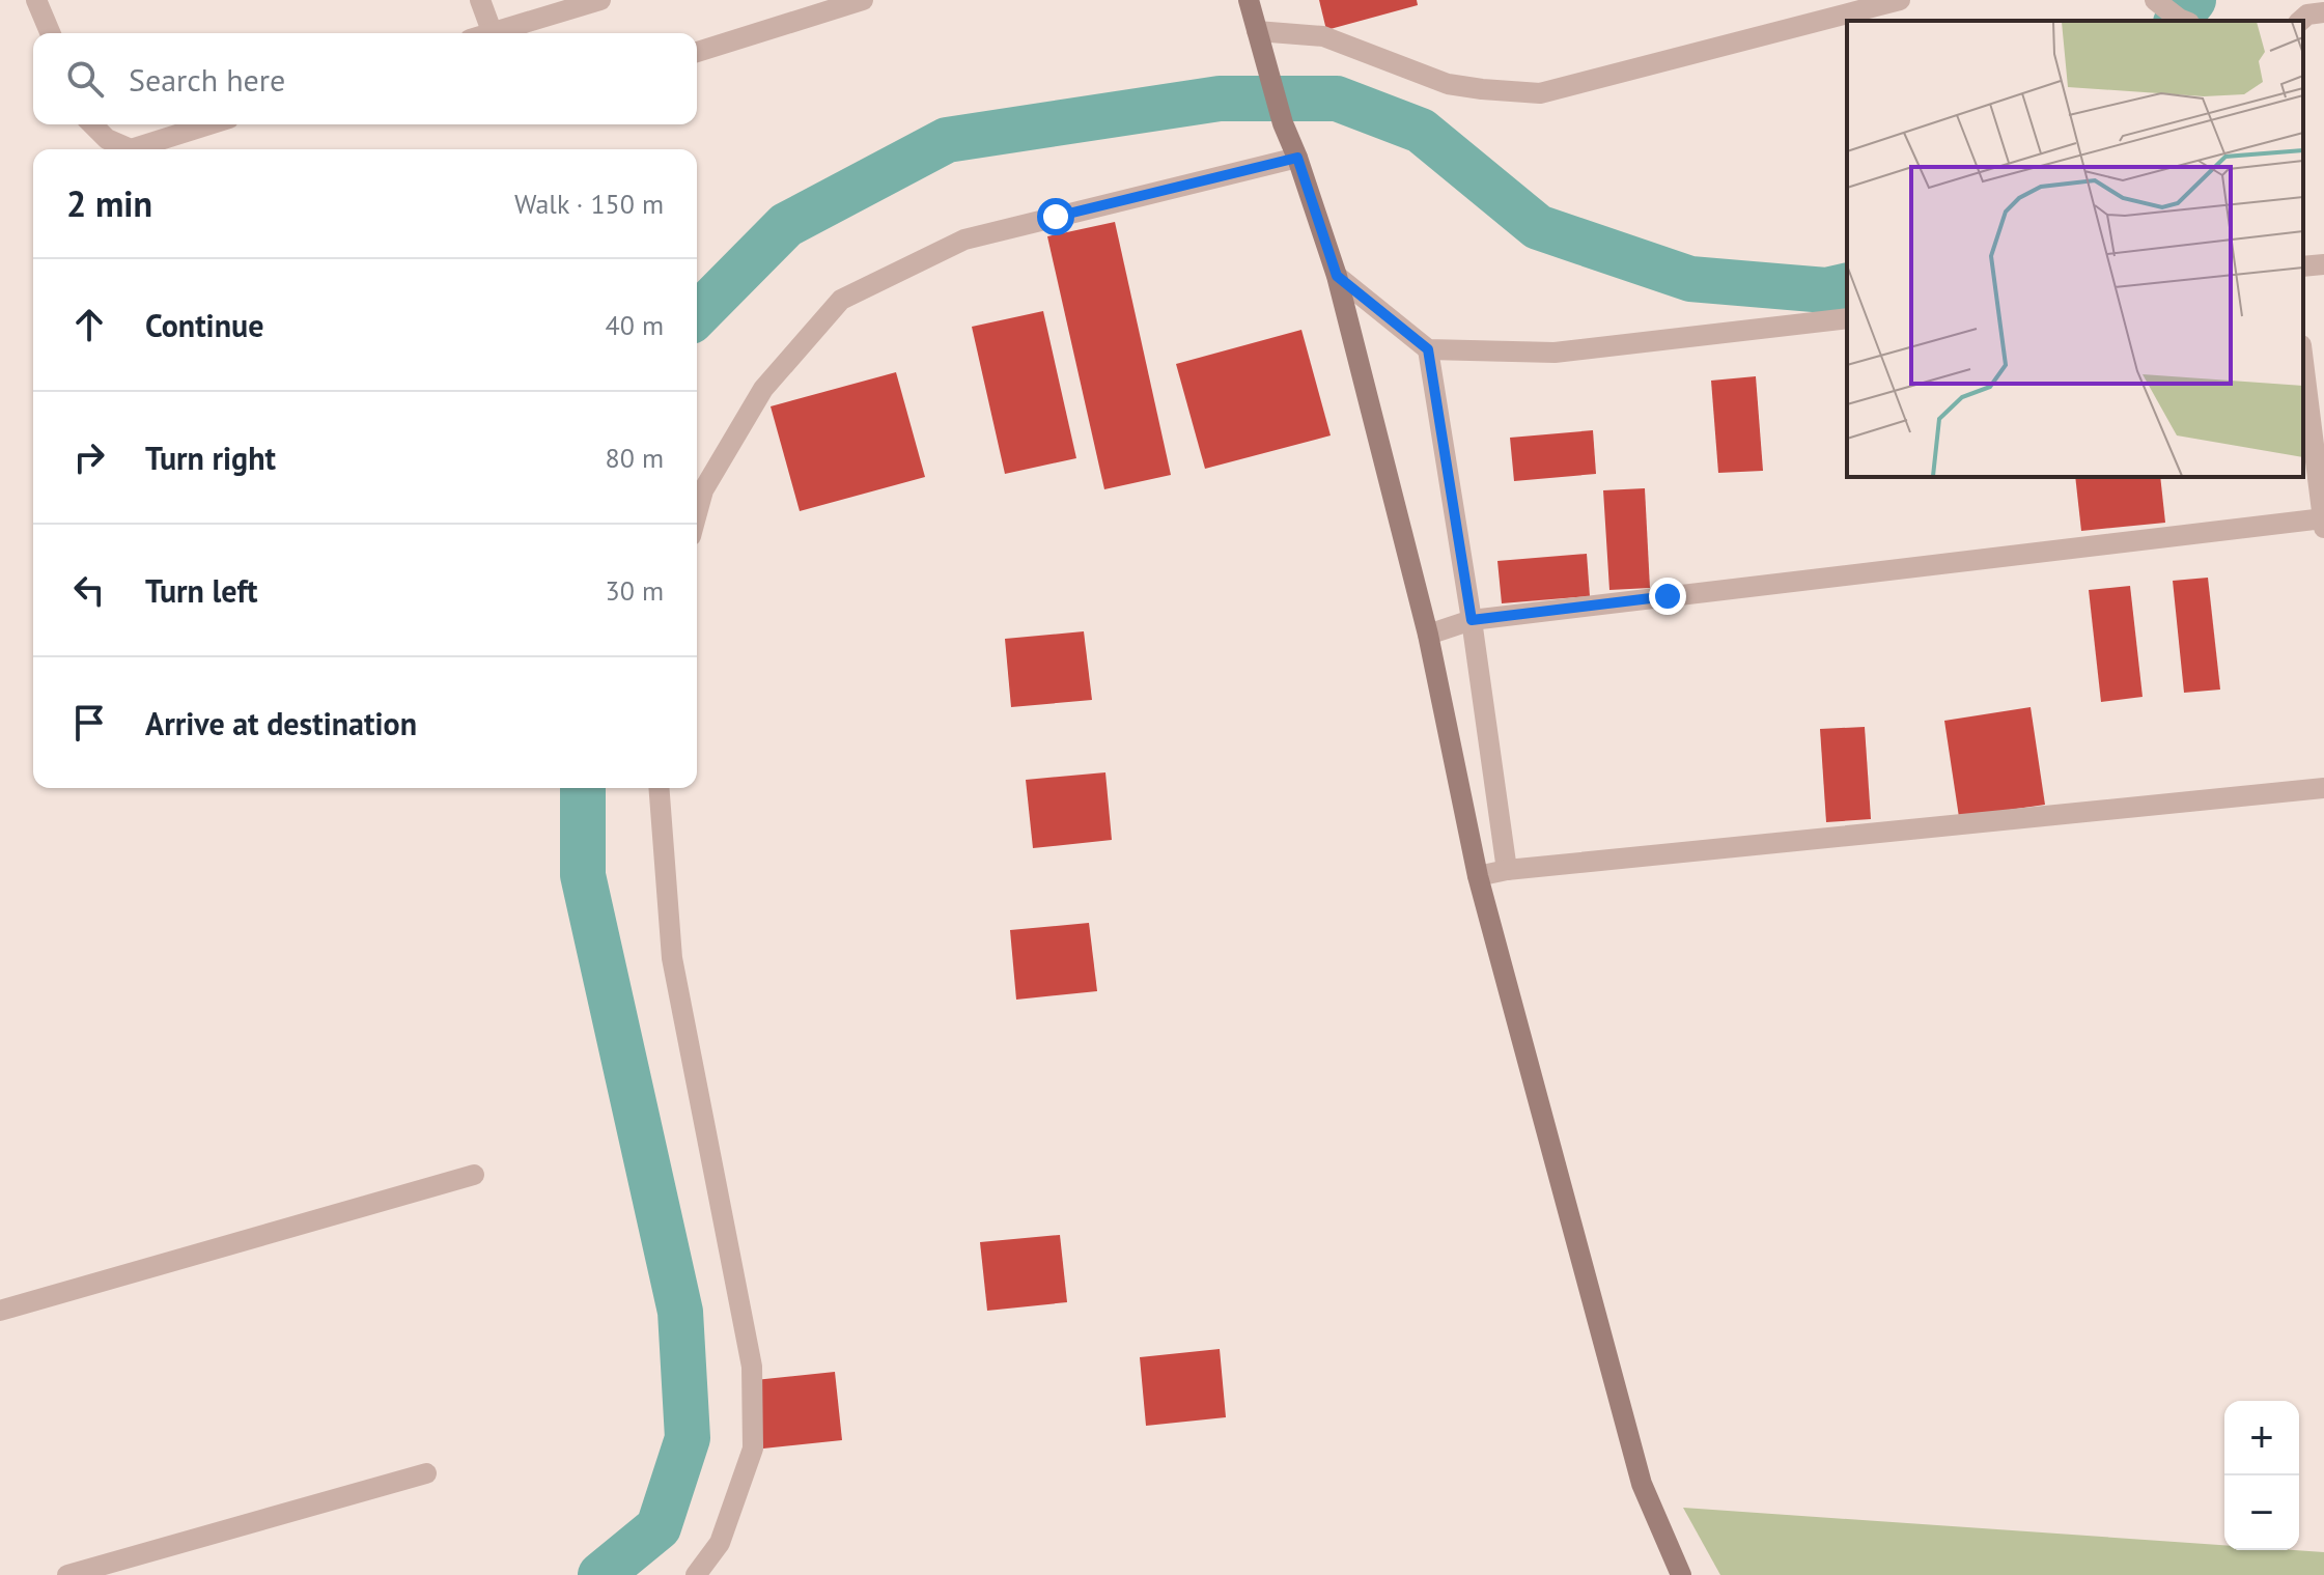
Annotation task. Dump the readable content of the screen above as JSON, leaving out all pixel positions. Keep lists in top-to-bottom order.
{
  "page": {
    "search": "Search here",
    "heading": ["2 min", "Walk · 150 m"],
    "list": [
      ["Continue", "40 m"],
      ["Turn right", "80 m"],
      ["Turn left", "30 m"],
      "Arrive at destination"
    ],
    "map_buttons": ["+", "−"]
  }
}
